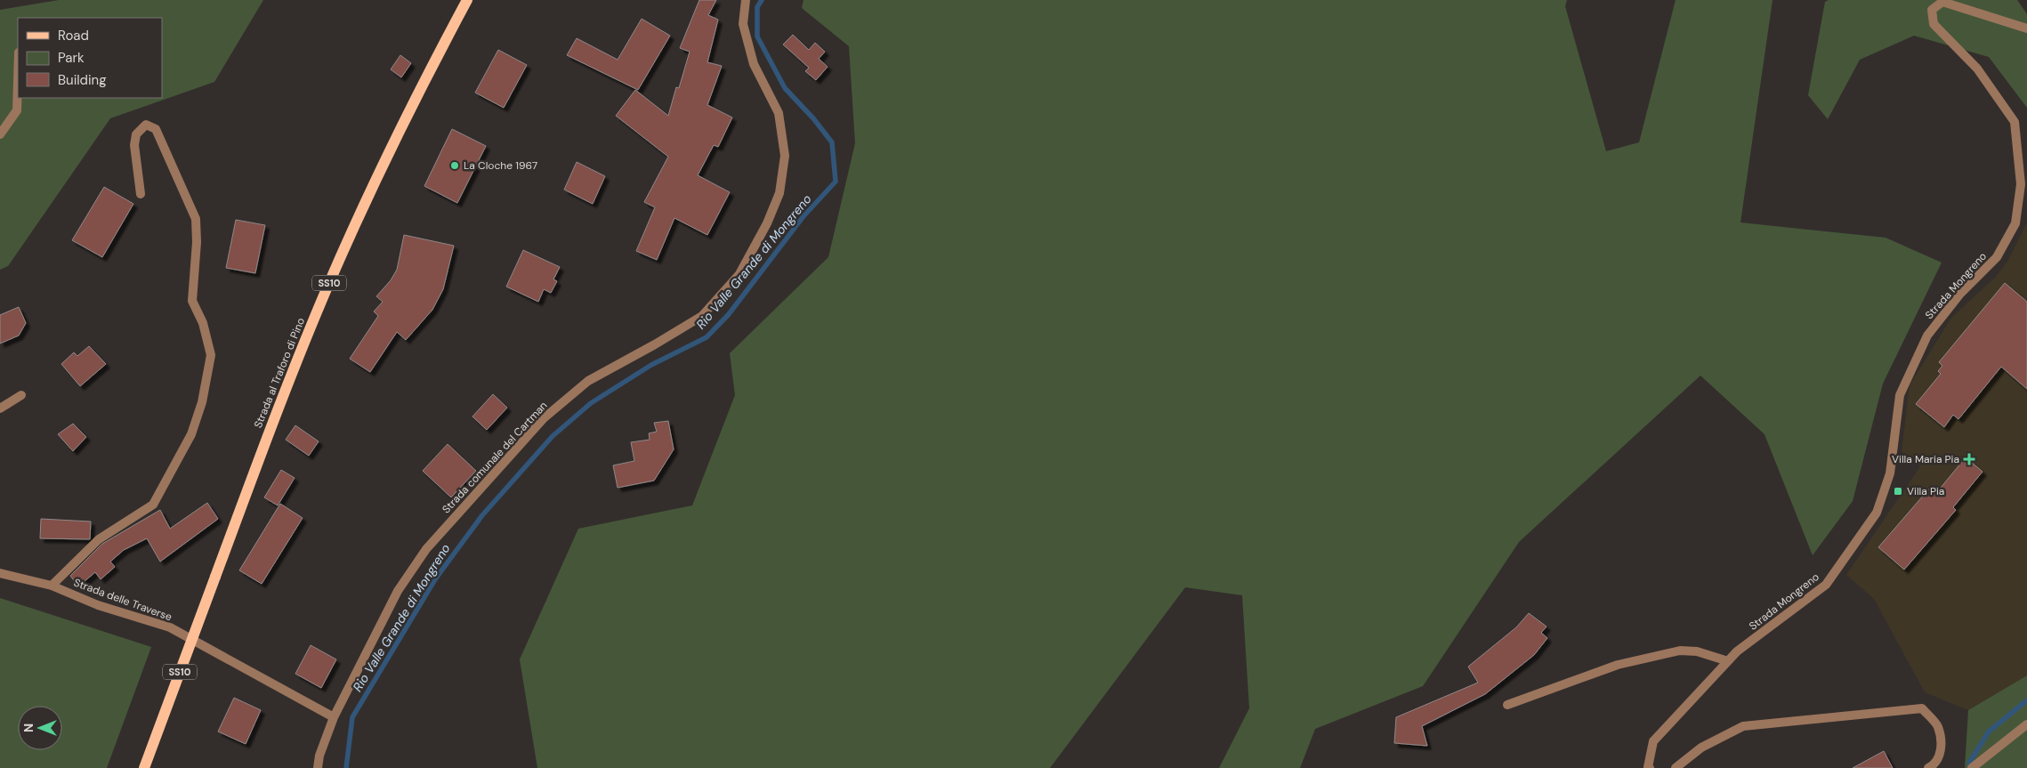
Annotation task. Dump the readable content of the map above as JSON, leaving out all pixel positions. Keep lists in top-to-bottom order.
{
  "streets": {
    "main road": ["SS10", "Strada al Traforo di Pino"],
    "street": ["Strada Mongreno", "Strada comunale del Cartman", "Strada delle Traverse"]
  },
  "crossings": [
    ["Strada comunale del Cartman", "Strada delle Traverse"]
  ],
  "water": ["Rio Valle Grande di Mongreno"],
  "places": {
    "other": ["La Cloche 1967"],
    "health": ["Villa Maria Pia"],
    "transit": ["Villa Pia"]
  },
  "legend": ["Road", "Park", "Building"],
  "north": "left"
}
